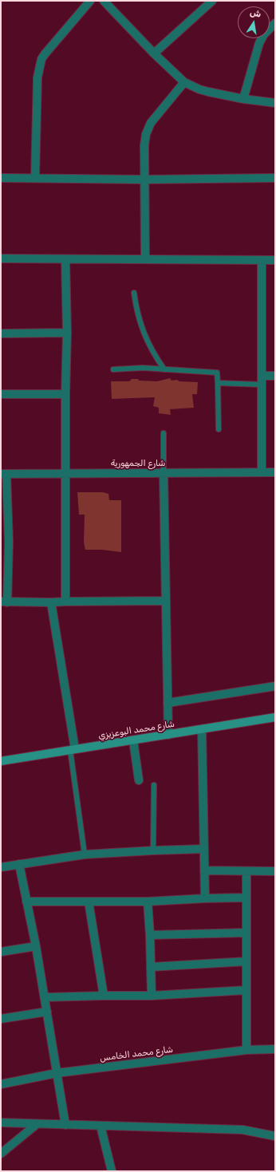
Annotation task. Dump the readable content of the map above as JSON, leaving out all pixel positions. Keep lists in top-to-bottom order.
{
  "streets": {
    "main road": ["شارع محمد البوعزيزي"],
    "street": ["شارع الجمهورية", "شارع محمد الخامس"]
  },
  "north": "top"
}
